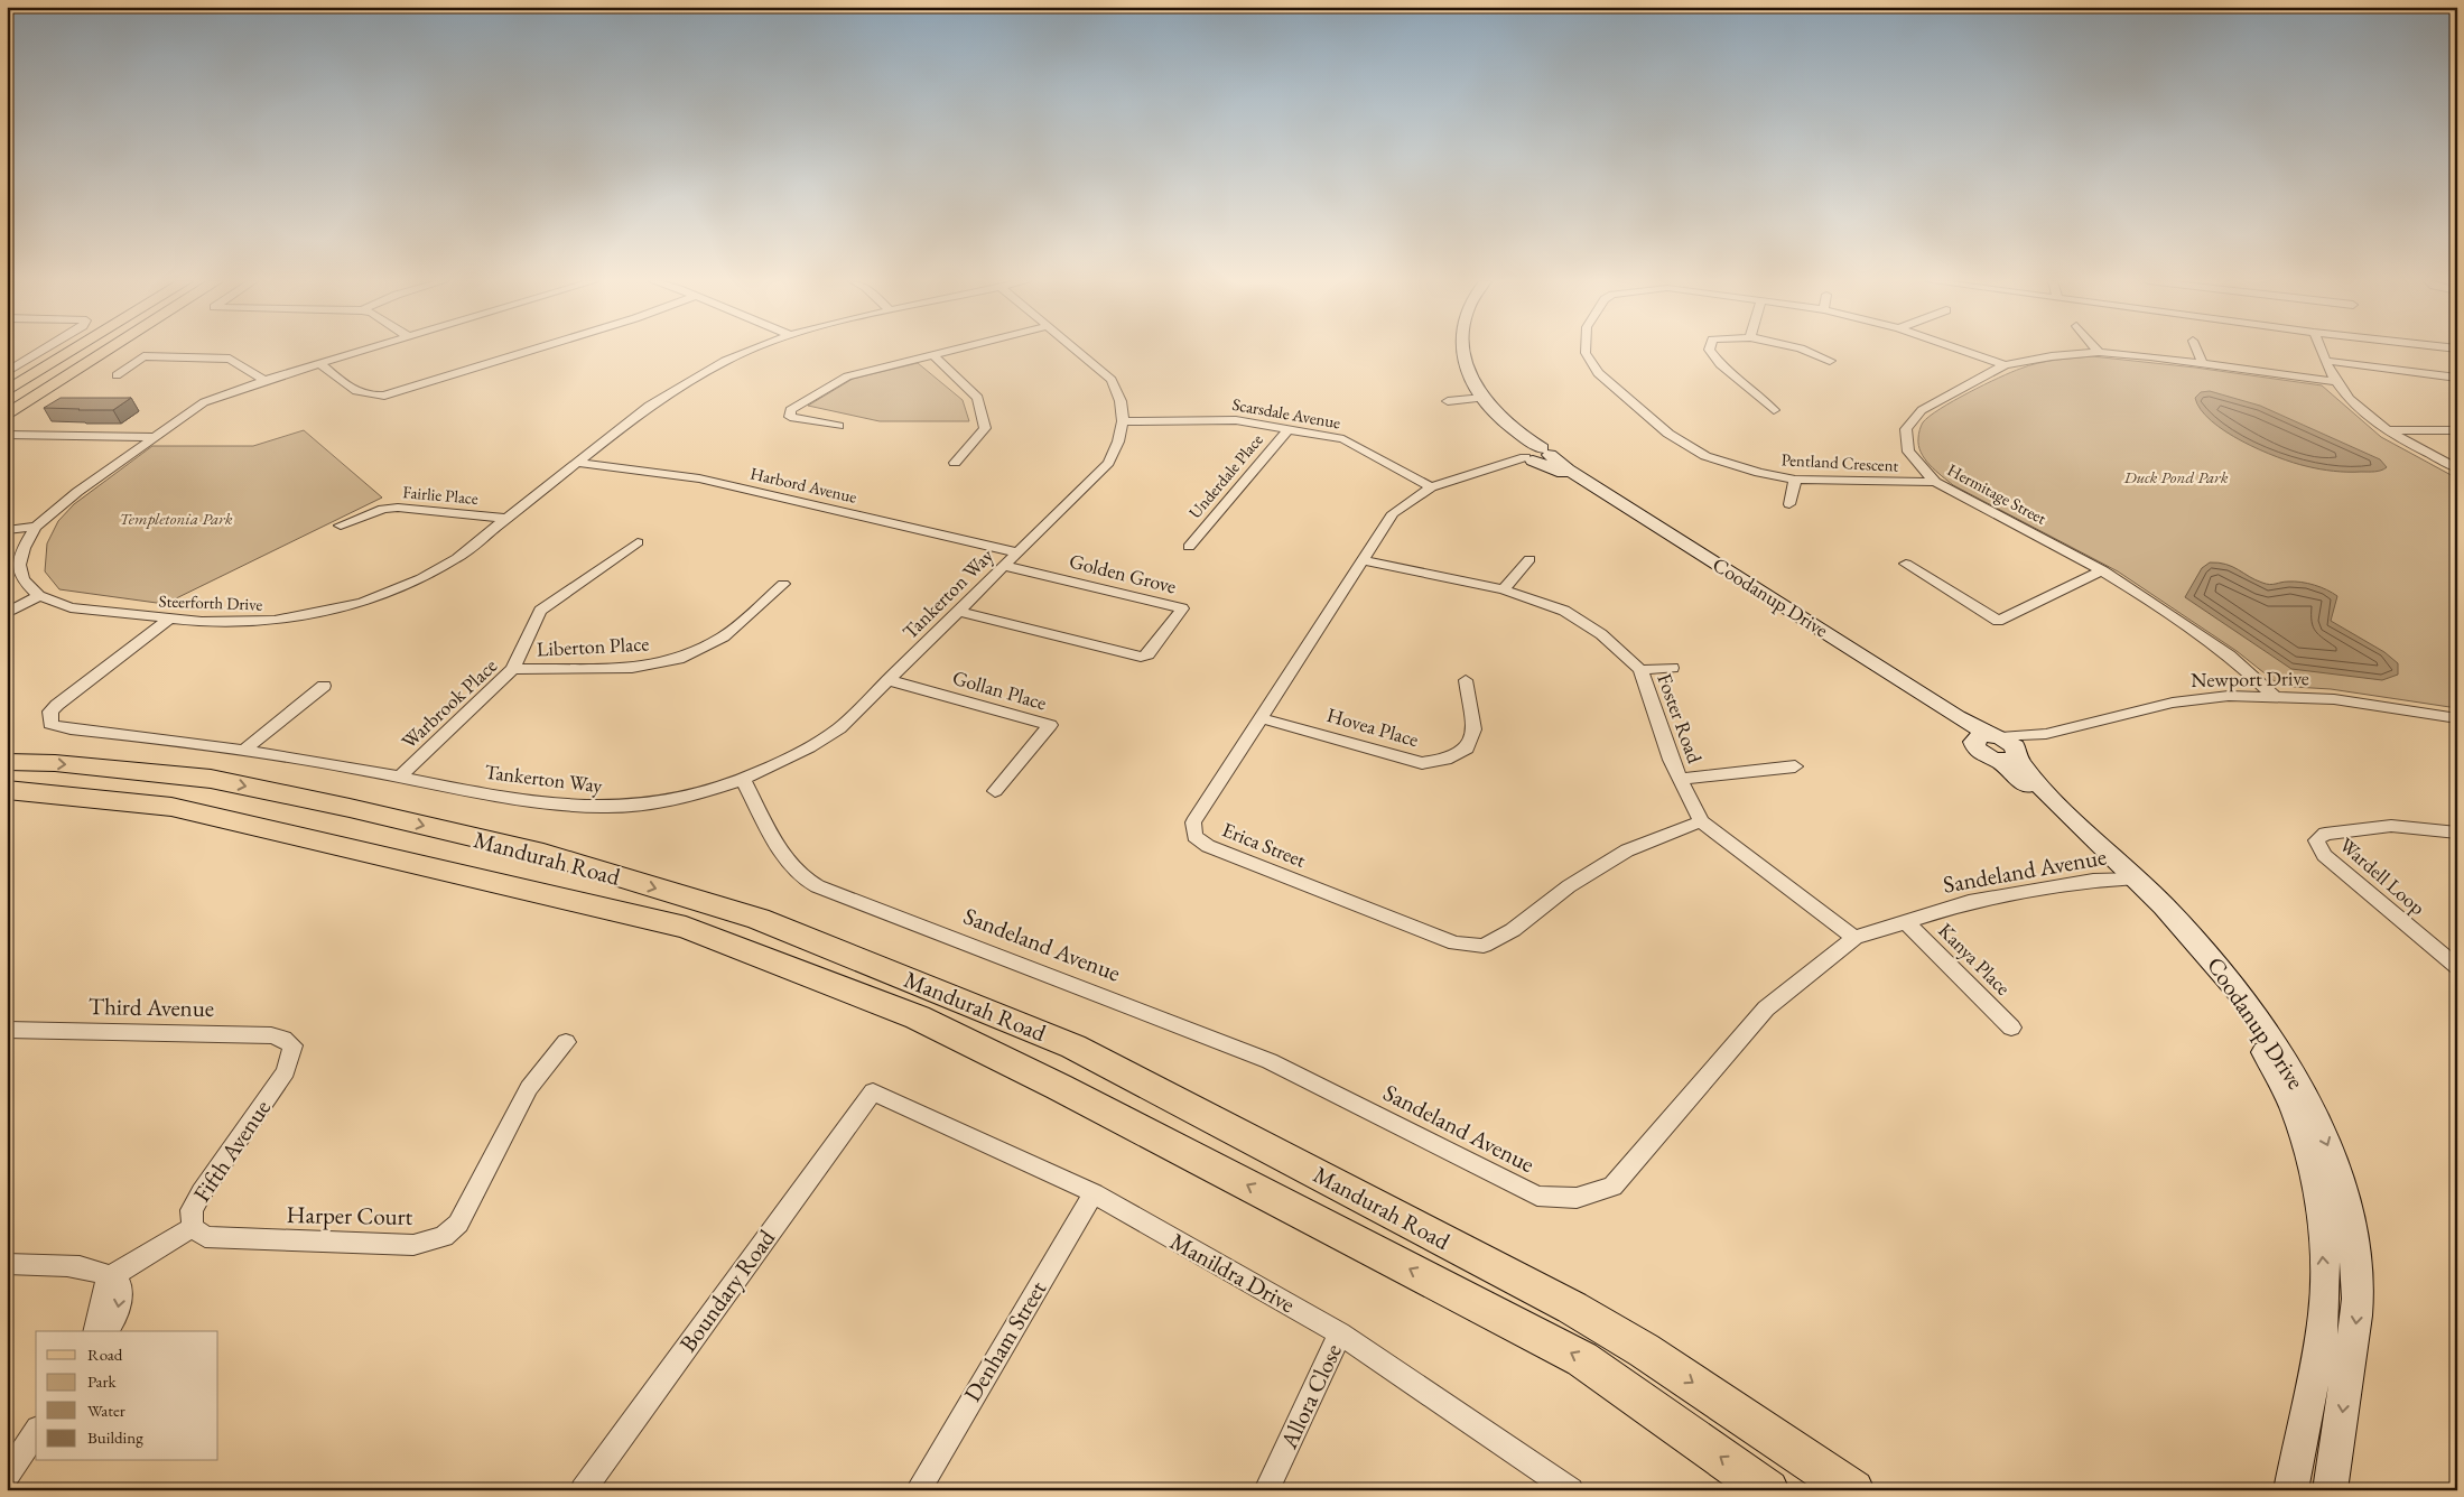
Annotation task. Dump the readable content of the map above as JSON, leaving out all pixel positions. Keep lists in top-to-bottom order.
{
  "streets": {
    "highway": ["Mandurah Road"],
    "main road": ["Coodanup Drive"],
    "street": [
      "Scarsdale Avenue",
      "Pentland Crescent",
      "Underdale Place",
      "Harbord Avenue",
      "Hermitage Street",
      "Fairlie Place",
      "Golden Grove",
      "Tankerton Way",
      "Steerforth Drive",
      "Liberton Place",
      "Newport Drive",
      "Gollan Place",
      "Warbrook Place",
      "Foster Road",
      "Hovea Place",
      "Erica Street",
      "Sandeland Avenue",
      "Wardell Loop",
      "Kanya Place",
      "Third Avenue",
      "Fifth Avenue",
      "Harper Court",
      "Manildra Drive",
      "Boundary Road",
      "Denham Street",
      "Allora Close"
    ]
  },
  "crossings": [
    ["Scarsdale Avenue", "Underdale Place"],
    ["Scarsdale Avenue", "Tankerton Way"],
    ["Scarsdale Avenue", "Erica Street"],
    ["Pentland Crescent", "Hermitage Street"],
    ["Harbord Avenue", "Tankerton Way"],
    ["Harbord Avenue", "Steerforth Drive"],
    ["Hermitage Street", "Newport Drive"],
    ["Fairlie Place", "Steerforth Drive"],
    ["Golden Grove", "Tankerton Way"],
    ["Tankerton Way", "Steerforth Drive"],
    ["Tankerton Way", "Gollan Place"],
    ["Tankerton Way", "Warbrook Place"],
    ["Tankerton Way", "Sandeland Avenue"],
    ["Coodanup Drive", "Newport Drive"],
    ["Coodanup Drive", "Erica Street"],
    ["Coodanup Drive", "Sandeland Avenue"],
    ["Liberton Place", "Warbrook Place"],
    ["Foster Road", "Erica Street"],
    ["Foster Road", "Sandeland Avenue"],
    ["Hovea Place", "Erica Street"],
    ["Sandeland Avenue", "Kanya Place"],
    ["Third Avenue", "Fifth Avenue"],
    ["Fifth Avenue", "Harper Court"],
    ["Manildra Drive", "Boundary Road"],
    ["Manildra Drive", "Denham Street"],
    ["Manildra Drive", "Allora Close"]
  ],
  "parks": ["Duck Pond Park", "Templetonia Park"],
  "legend": [
    "Road",
    "Park",
    "Water",
    "Building"
  ]
}
